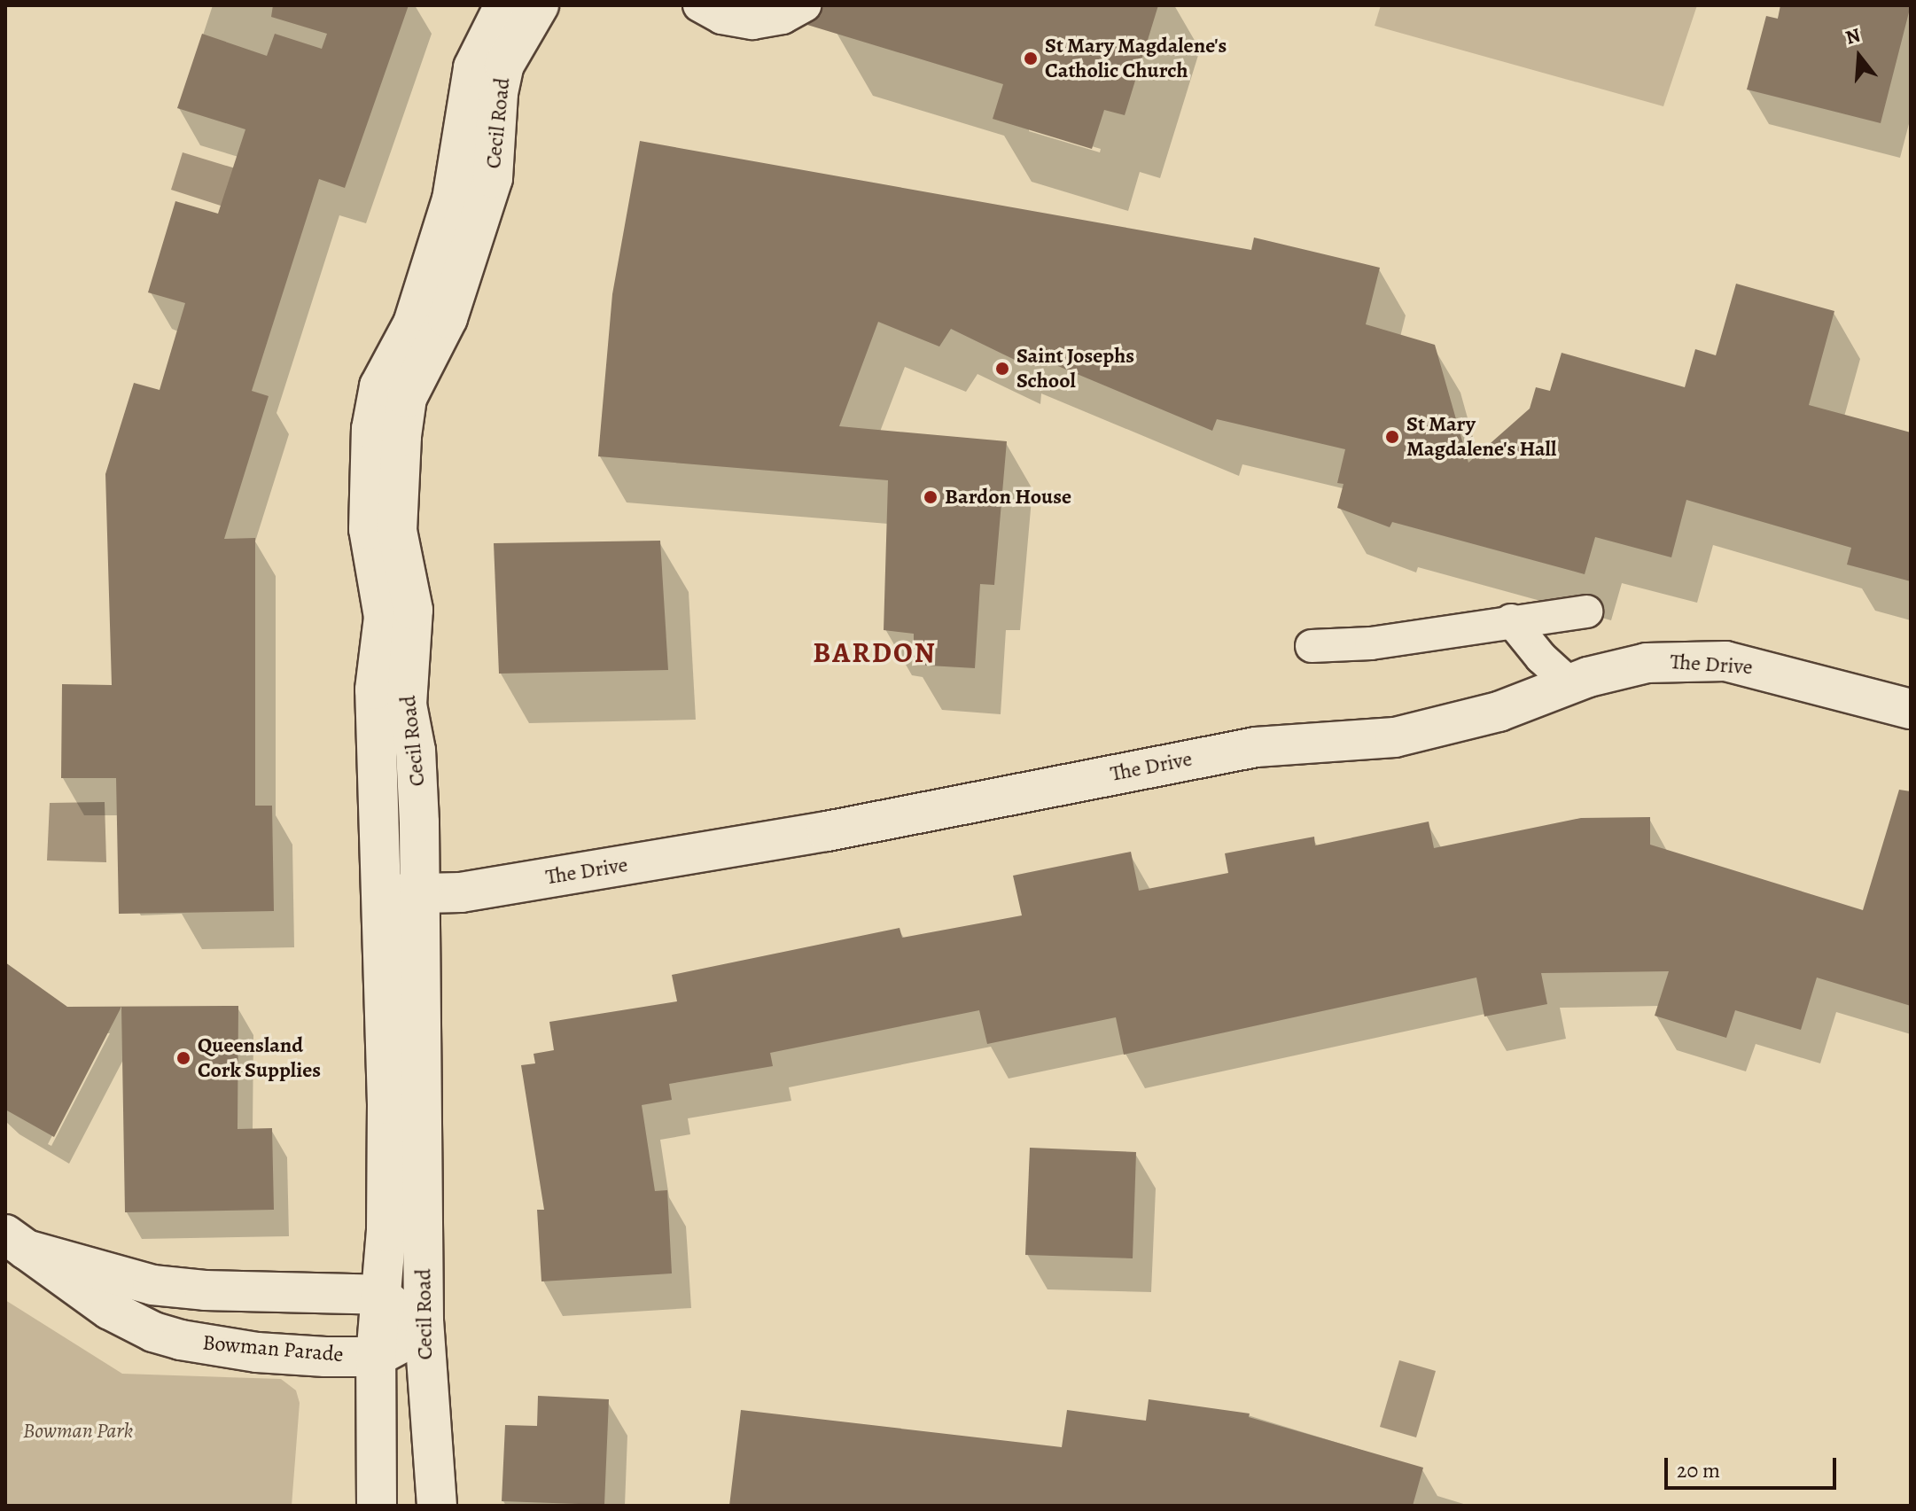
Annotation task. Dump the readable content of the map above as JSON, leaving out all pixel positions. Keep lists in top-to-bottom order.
{
  "streets": {
    "street": ["Cecil Road", "The Drive", "Bowman Parade"]
  },
  "crossings": [
    ["Cecil Road", "The Drive"],
    ["Cecil Road", "Bowman Parade"]
  ],
  "districts": ["BARDON"],
  "parks": ["Bowman Park"],
  "places": [
    "St Mary Magdalene's Catholic Church",
    "Saint Josephs School",
    "St Mary Magdalene's Hall",
    "Bardon House",
    "Queensland Cork Supplies"
  ],
  "scale_bar": "20 m",
  "north": "top"
}
